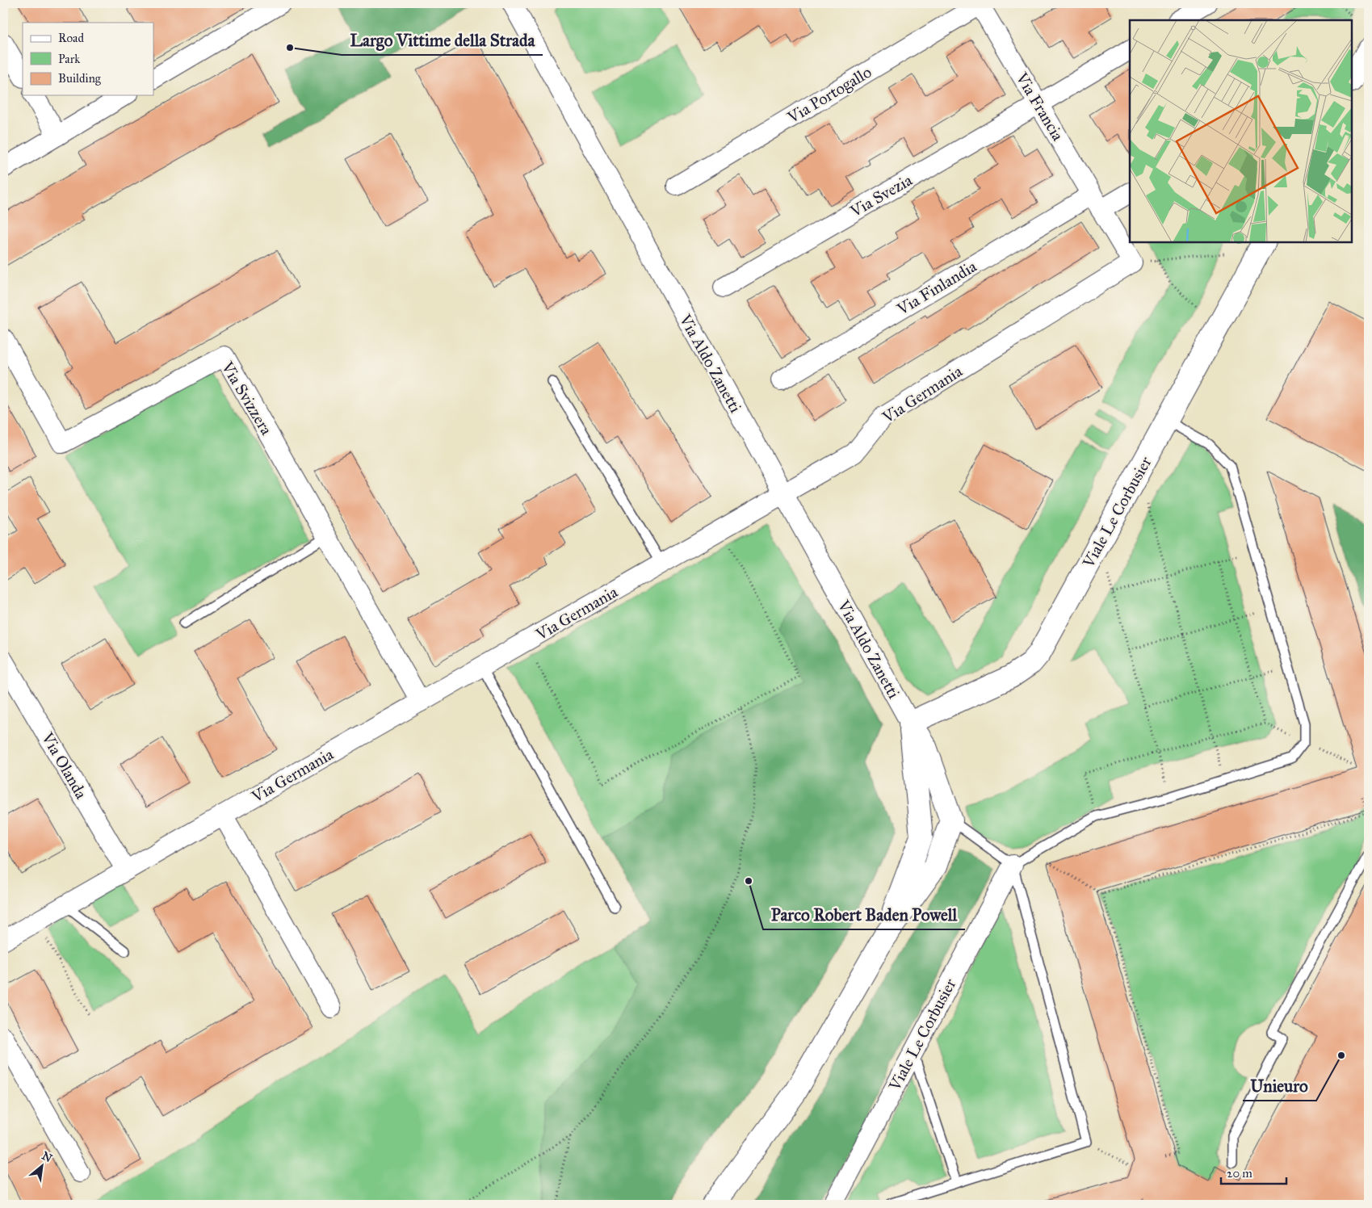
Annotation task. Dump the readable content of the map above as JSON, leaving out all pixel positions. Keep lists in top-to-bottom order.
{
  "streets": {
    "street": [
      "Via Portogallo",
      "Via Francia",
      "Via Svezia",
      "Via Finlandia",
      "Via Aldo Zanetti",
      "Via Germania",
      "Via Svizzera",
      "Viale Le Corbusier",
      "Via Olanda"
    ]
  },
  "crossings": [
    ["Via Portogallo", "Via Francia"],
    ["Via Francia", "Via Svezia"],
    ["Via Francia", "Via Finlandia"],
    ["Via Francia", "Via Germania"],
    ["Via Aldo Zanetti", "Via Germania"],
    ["Via Aldo Zanetti", "Viale Le Corbusier"],
    ["Via Germania", "Via Svizzera"],
    ["Via Germania", "Via Olanda"]
  ],
  "places": ["Largo Vittime della Strada", "Parco Robert Baden Powell", "Unieuro"],
  "legend": ["Road", "Park", "Building"],
  "scale_bar": "20 m",
  "north": "top right"
}
